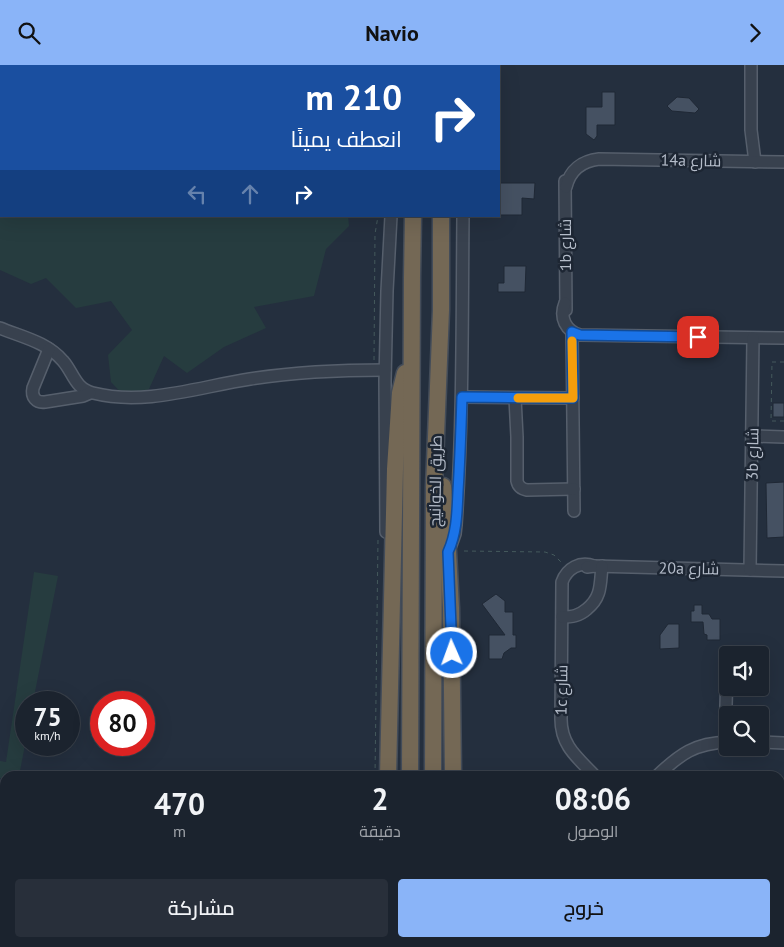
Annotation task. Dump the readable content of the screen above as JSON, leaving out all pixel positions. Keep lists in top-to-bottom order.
{
  "streets": {
    "highway": ["طريق الخوانيج"],
    "street": [
      "14a شارع",
      "1b شارع",
      "3b شارع",
      "20a شارع",
      "1c شارع"
    ]
  },
  "crossings": [
    ["14a شارع", "1b شارع"],
    ["3b شارع", "20a شارع"],
    ["20a شارع", "1c شارع"]
  ],
  "page": {
    "header": "Navio",
    "turn": ["210 m", "انعطف يمينًا"],
    "speed": "75 km/h",
    "limit": "80",
    "eta": [
      "08:06",
      "الوصول",
      "2",
      "دقيقة",
      "470",
      "m"
    ],
    "buttons": ["خروج", "مشاركة"]
  }
}
